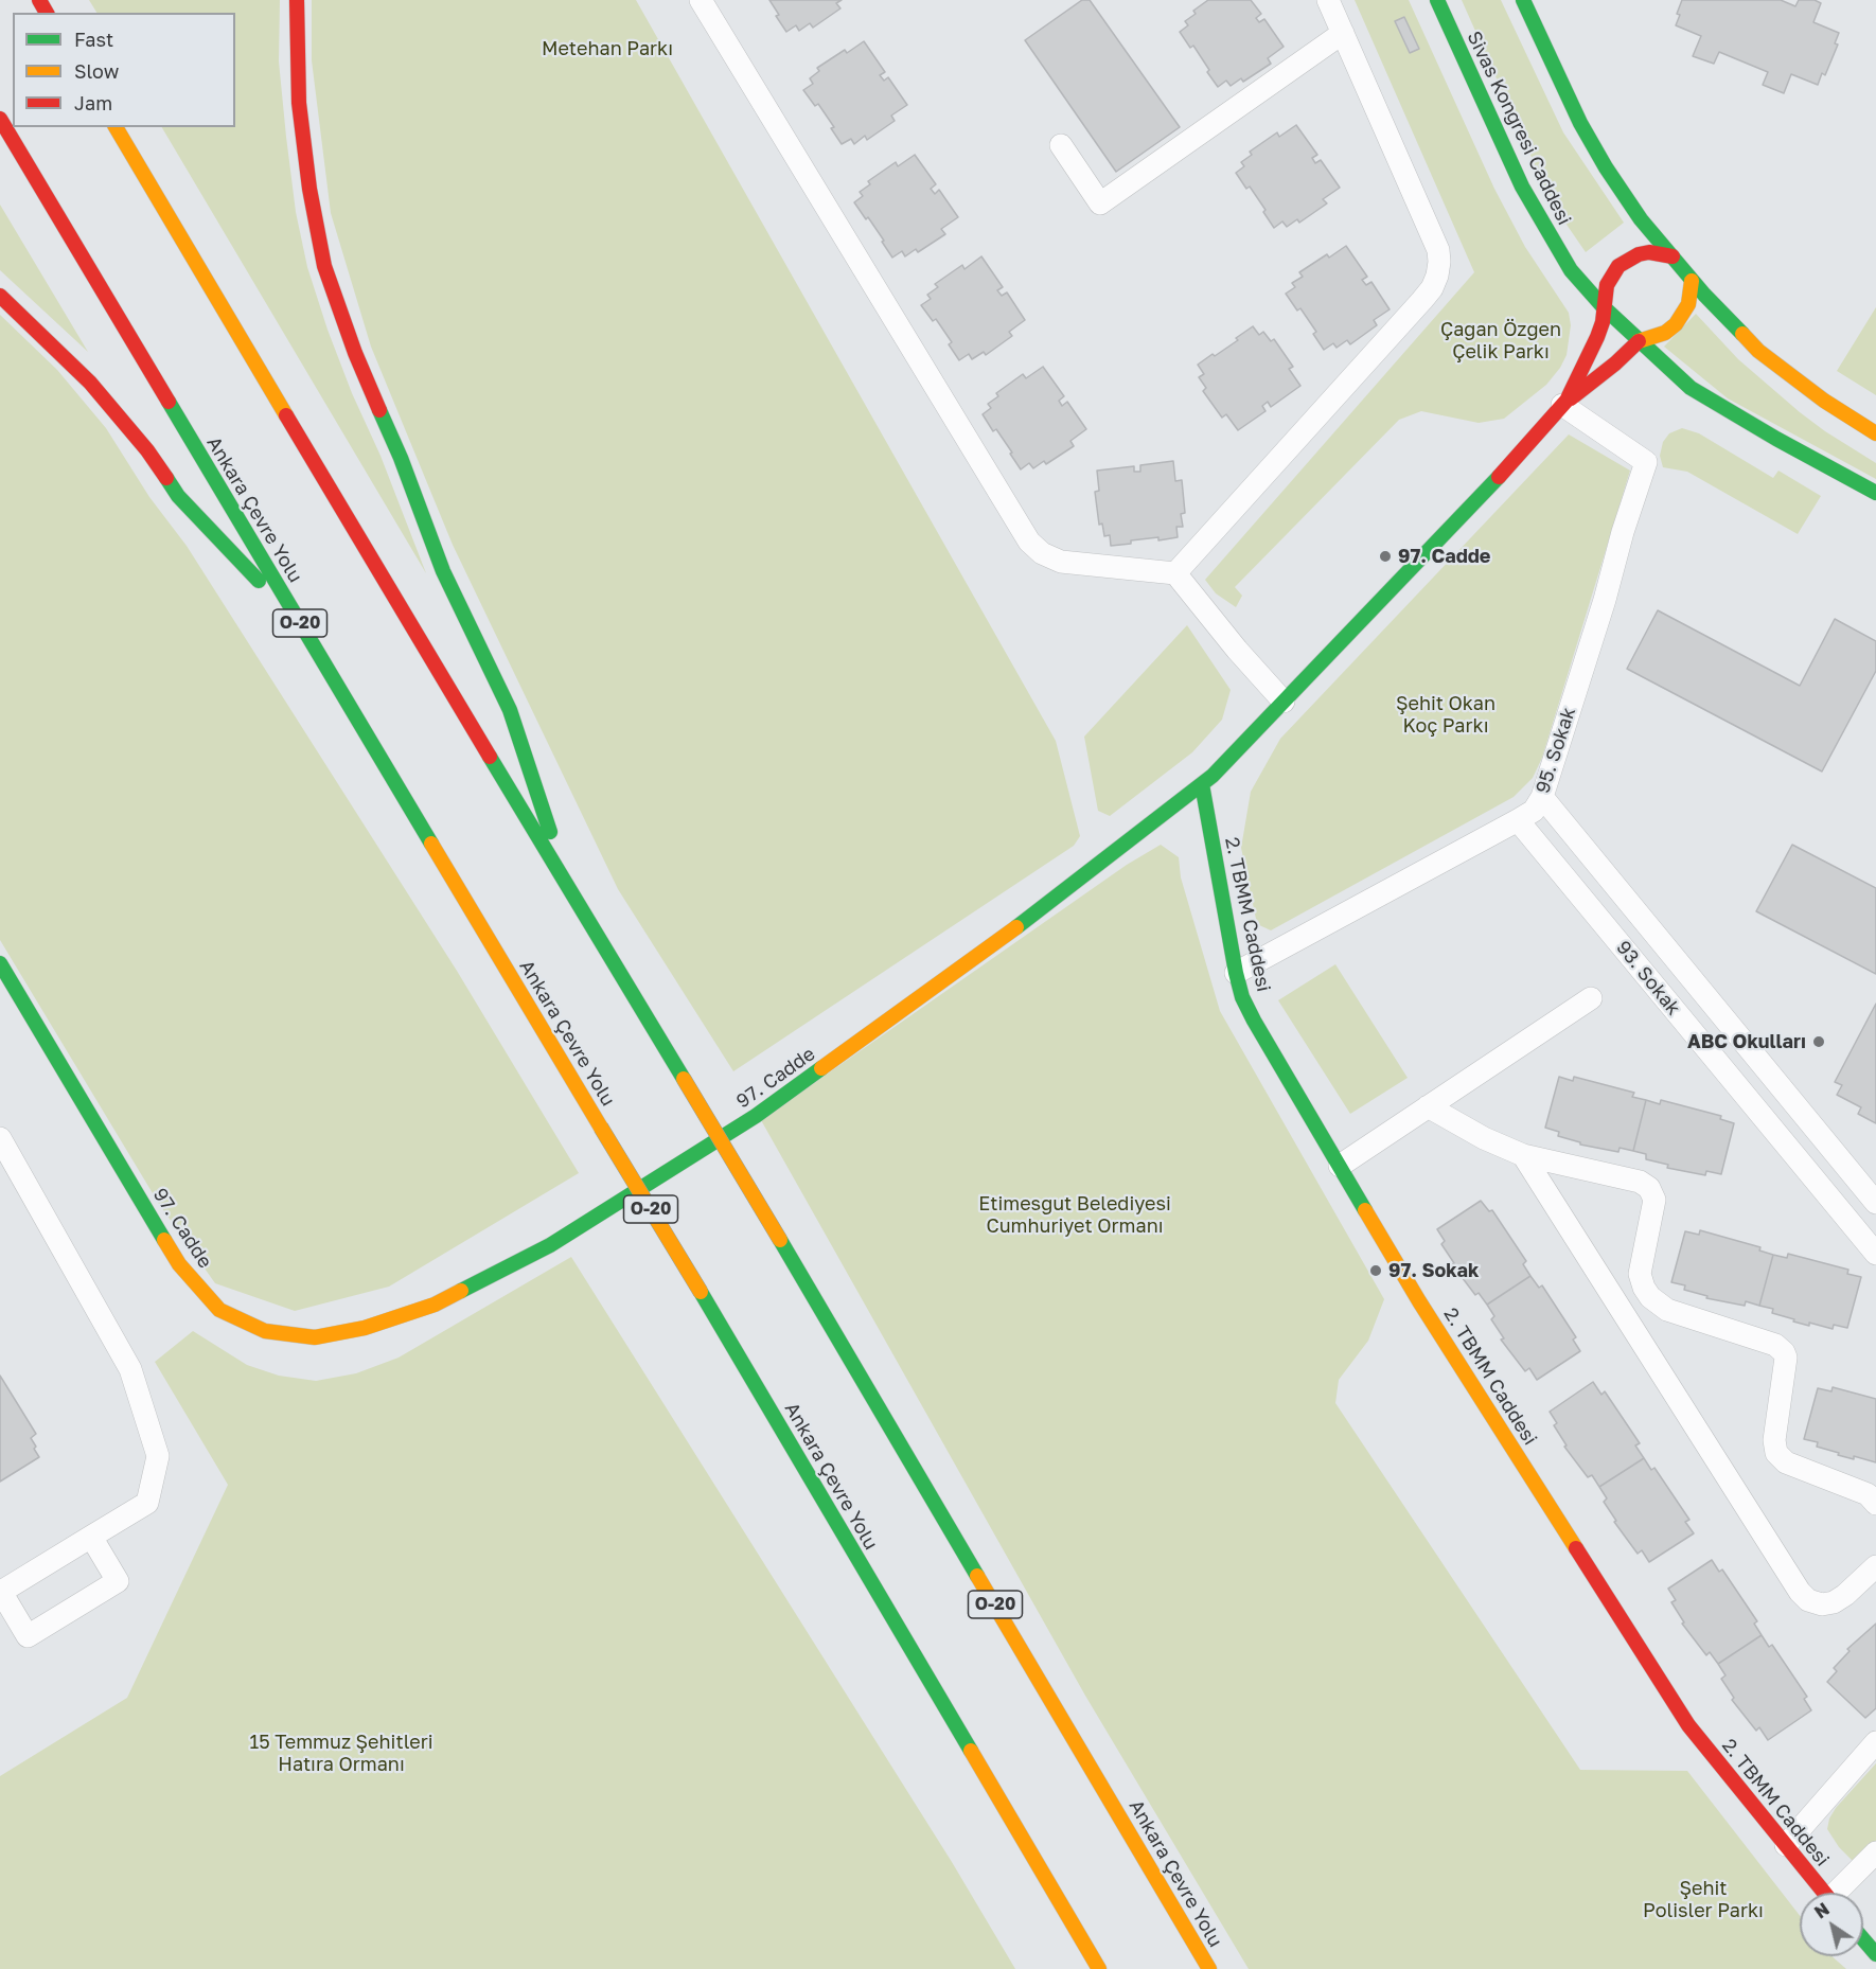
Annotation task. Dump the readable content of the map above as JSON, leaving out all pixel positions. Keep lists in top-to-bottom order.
{
  "streets": {
    "main road": [
      "Sivas Kongresi Caddesi",
      "Ankara Çevre Yolu",
      "O-20",
      "2. TBMM Caddesi",
      "97. Cadde"
    ],
    "street": ["95. Sokak", "93. Sokak"]
  },
  "crossings": [
    ["Sivas Kongresi Caddesi", "97. Cadde"],
    ["95. Sokak", "2. TBMM Caddesi"],
    ["95. Sokak", "93. Sokak"],
    ["95. Sokak", "97. Cadde"],
    ["2. TBMM Caddesi", "97. Cadde"]
  ],
  "parks": [
    "Metehan Parkı",
    "Çağan Özgen Çelik Parkı",
    "Şehit Okan Koç Parkı",
    "Etimesgut Belediyesi Cumhuriyet Ormanı",
    "15 Temmuz Şehitleri Hatıra Ormanı",
    "Şehit Polisler Parkı"
  ],
  "places": ["97. Cadde", "ABC Okulları", "97. Sokak"],
  "legend": ["Fast", "Slow", "Jam"],
  "north": "top left"
}
